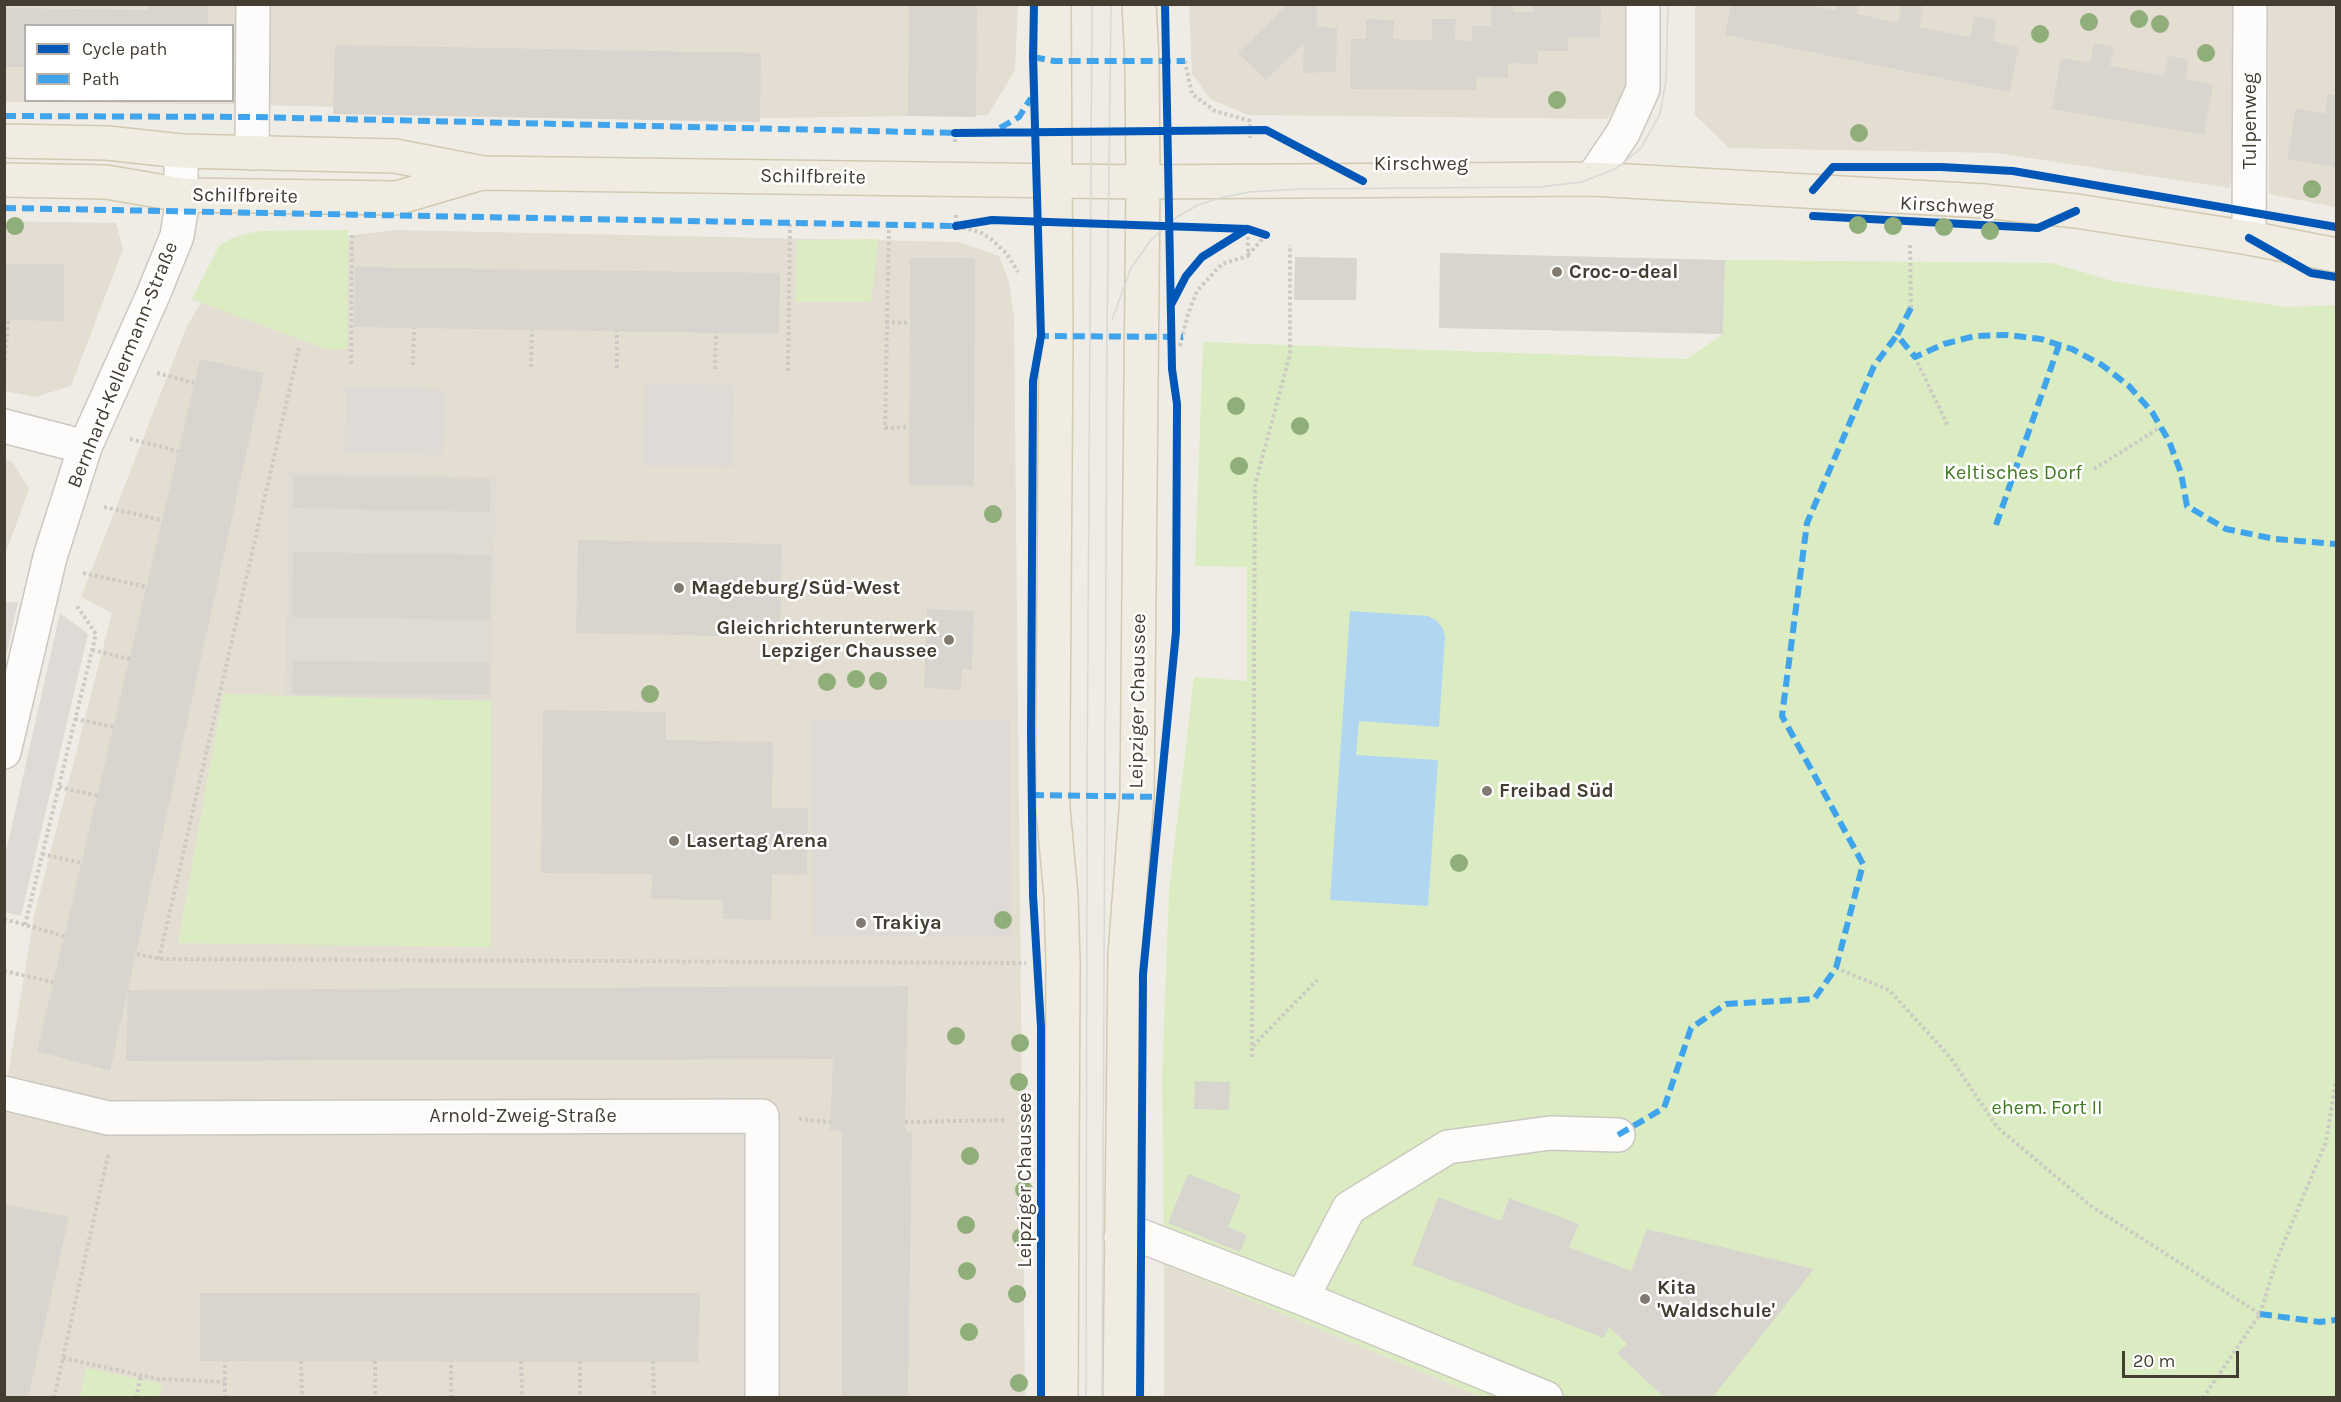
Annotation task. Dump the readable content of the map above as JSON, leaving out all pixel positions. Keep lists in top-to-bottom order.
{
  "streets": {
    "main road": ["Kirschweg", "Schilfbreite", "Leipziger Chaussee"],
    "street": ["Tulpenweg", "Bernhard-Kellermann-Straße", "Arnold-Zweig-Straße"]
  },
  "crossings": [
    ["Tulpenweg", "Kirschweg"],
    ["Kirschweg", "Schilfbreite"],
    ["Kirschweg", "Leipziger Chaussee"],
    ["Schilfbreite", "Bernhard-Kellermann-Straße"],
    ["Schilfbreite", "Leipziger Chaussee"]
  ],
  "parks": ["Keltisches Dorf", "ehem. Fort II"],
  "places": [
    "Croc-o-deal",
    "Magdeburg/Süd-West",
    "Gleichrichterunterwerk Lepziger Chaussee",
    "Freibad Süd",
    "Lasertag Arena",
    "Trakiya",
    "Kita 'Waldschule'"
  ],
  "legend": ["Cycle path", "Path"],
  "scale_bar": "20 m"
}
